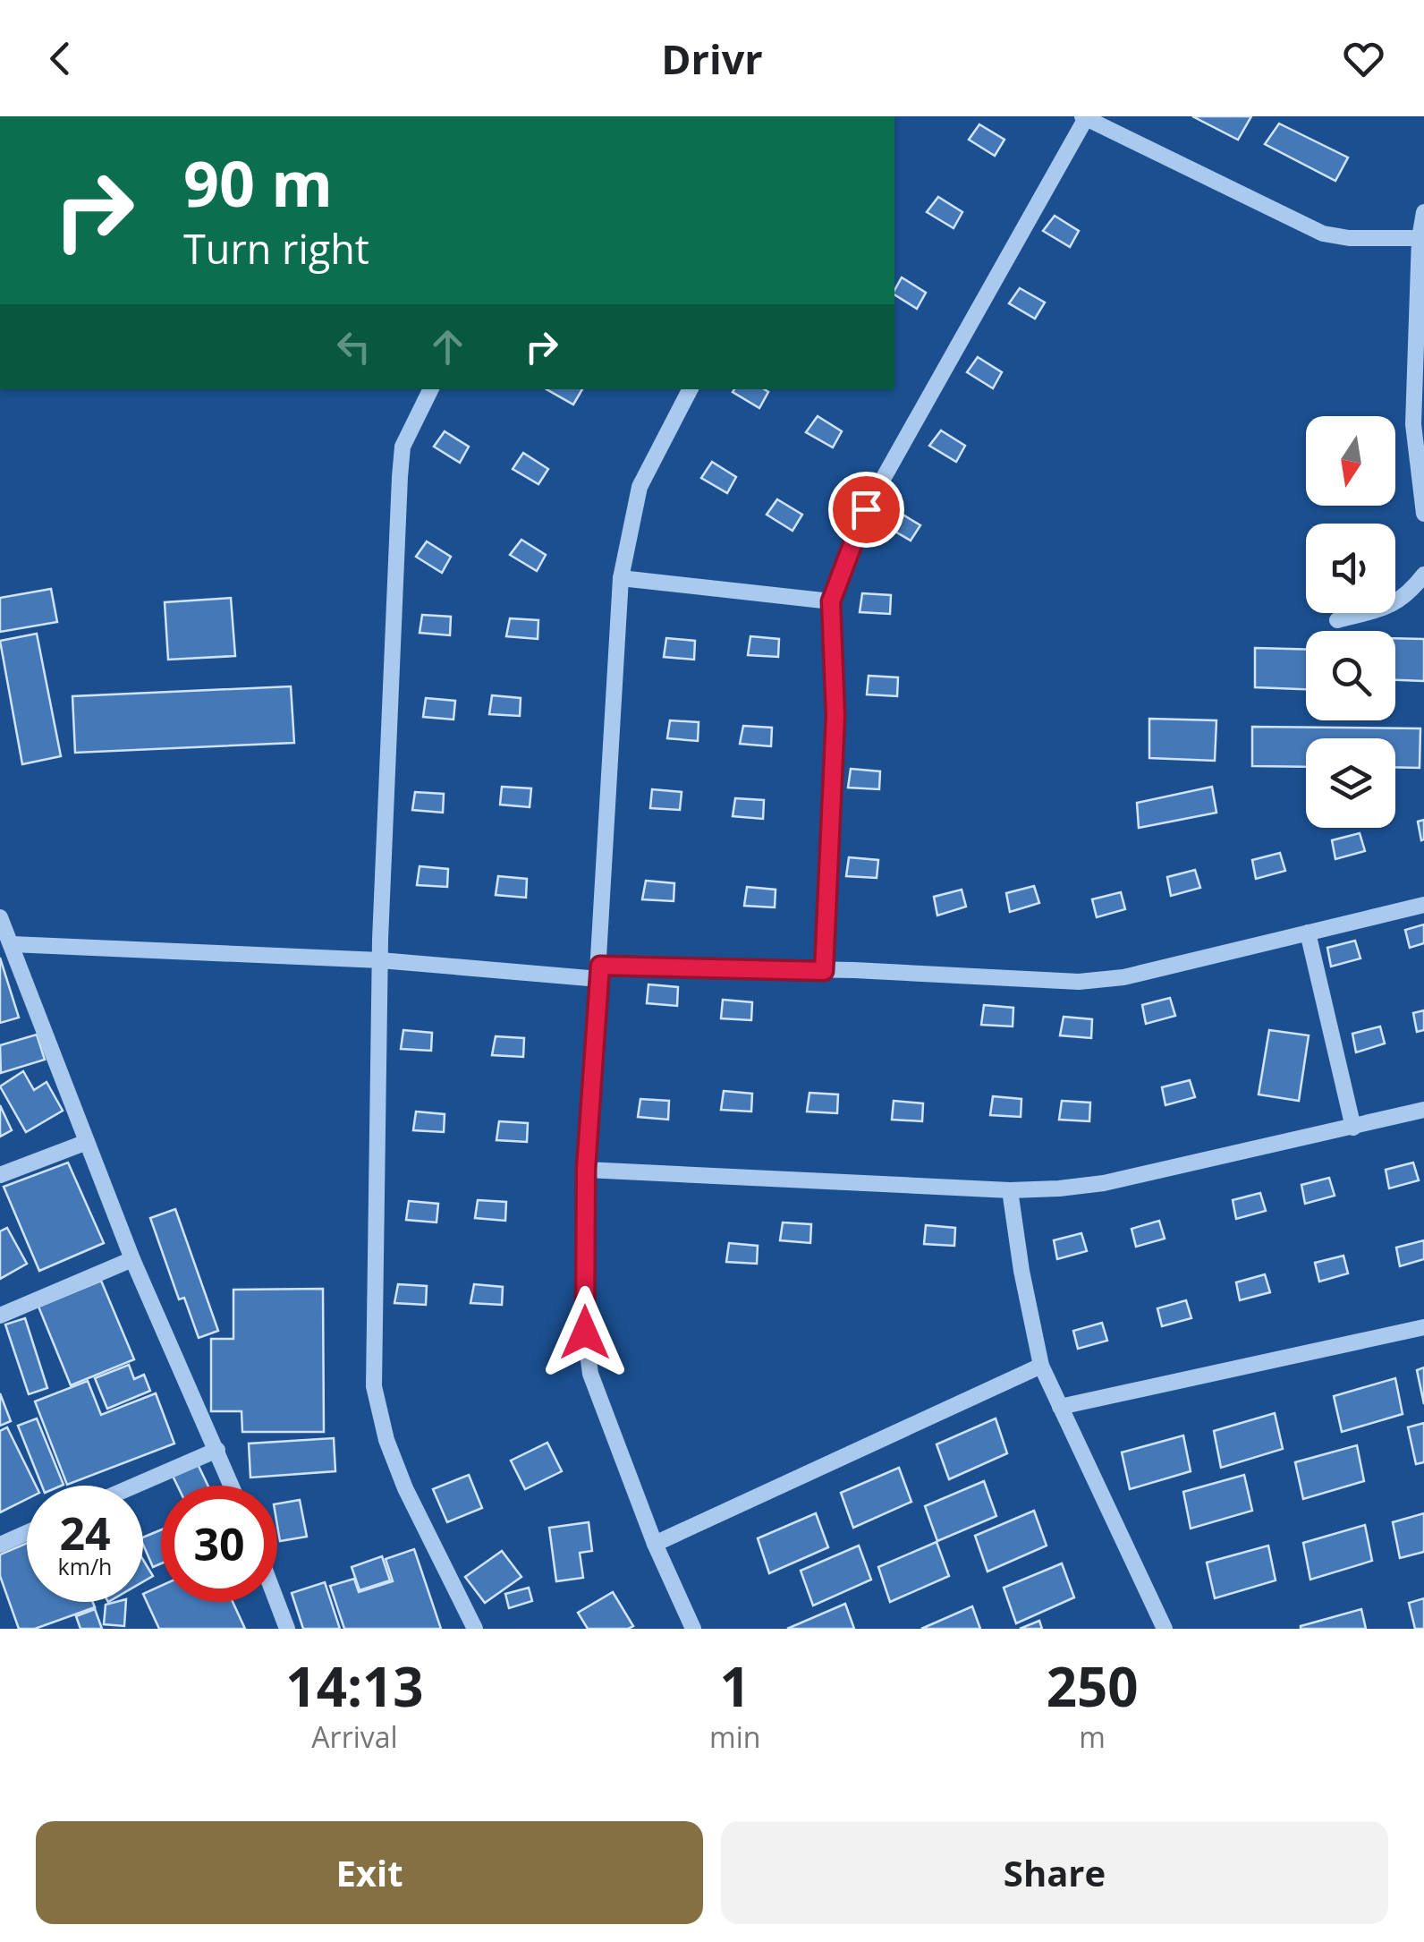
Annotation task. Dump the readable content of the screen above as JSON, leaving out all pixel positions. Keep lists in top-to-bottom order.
{
  "north": "bottom",
  "page": {
    "header": "Drivr",
    "turn": ["90 m", "Turn right"],
    "speed": "24 km/h",
    "limit": "30",
    "eta": [
      "14:13",
      "Arrival",
      "1",
      "min",
      "250",
      "m"
    ],
    "buttons": ["Exit", "Share"]
  }
}
